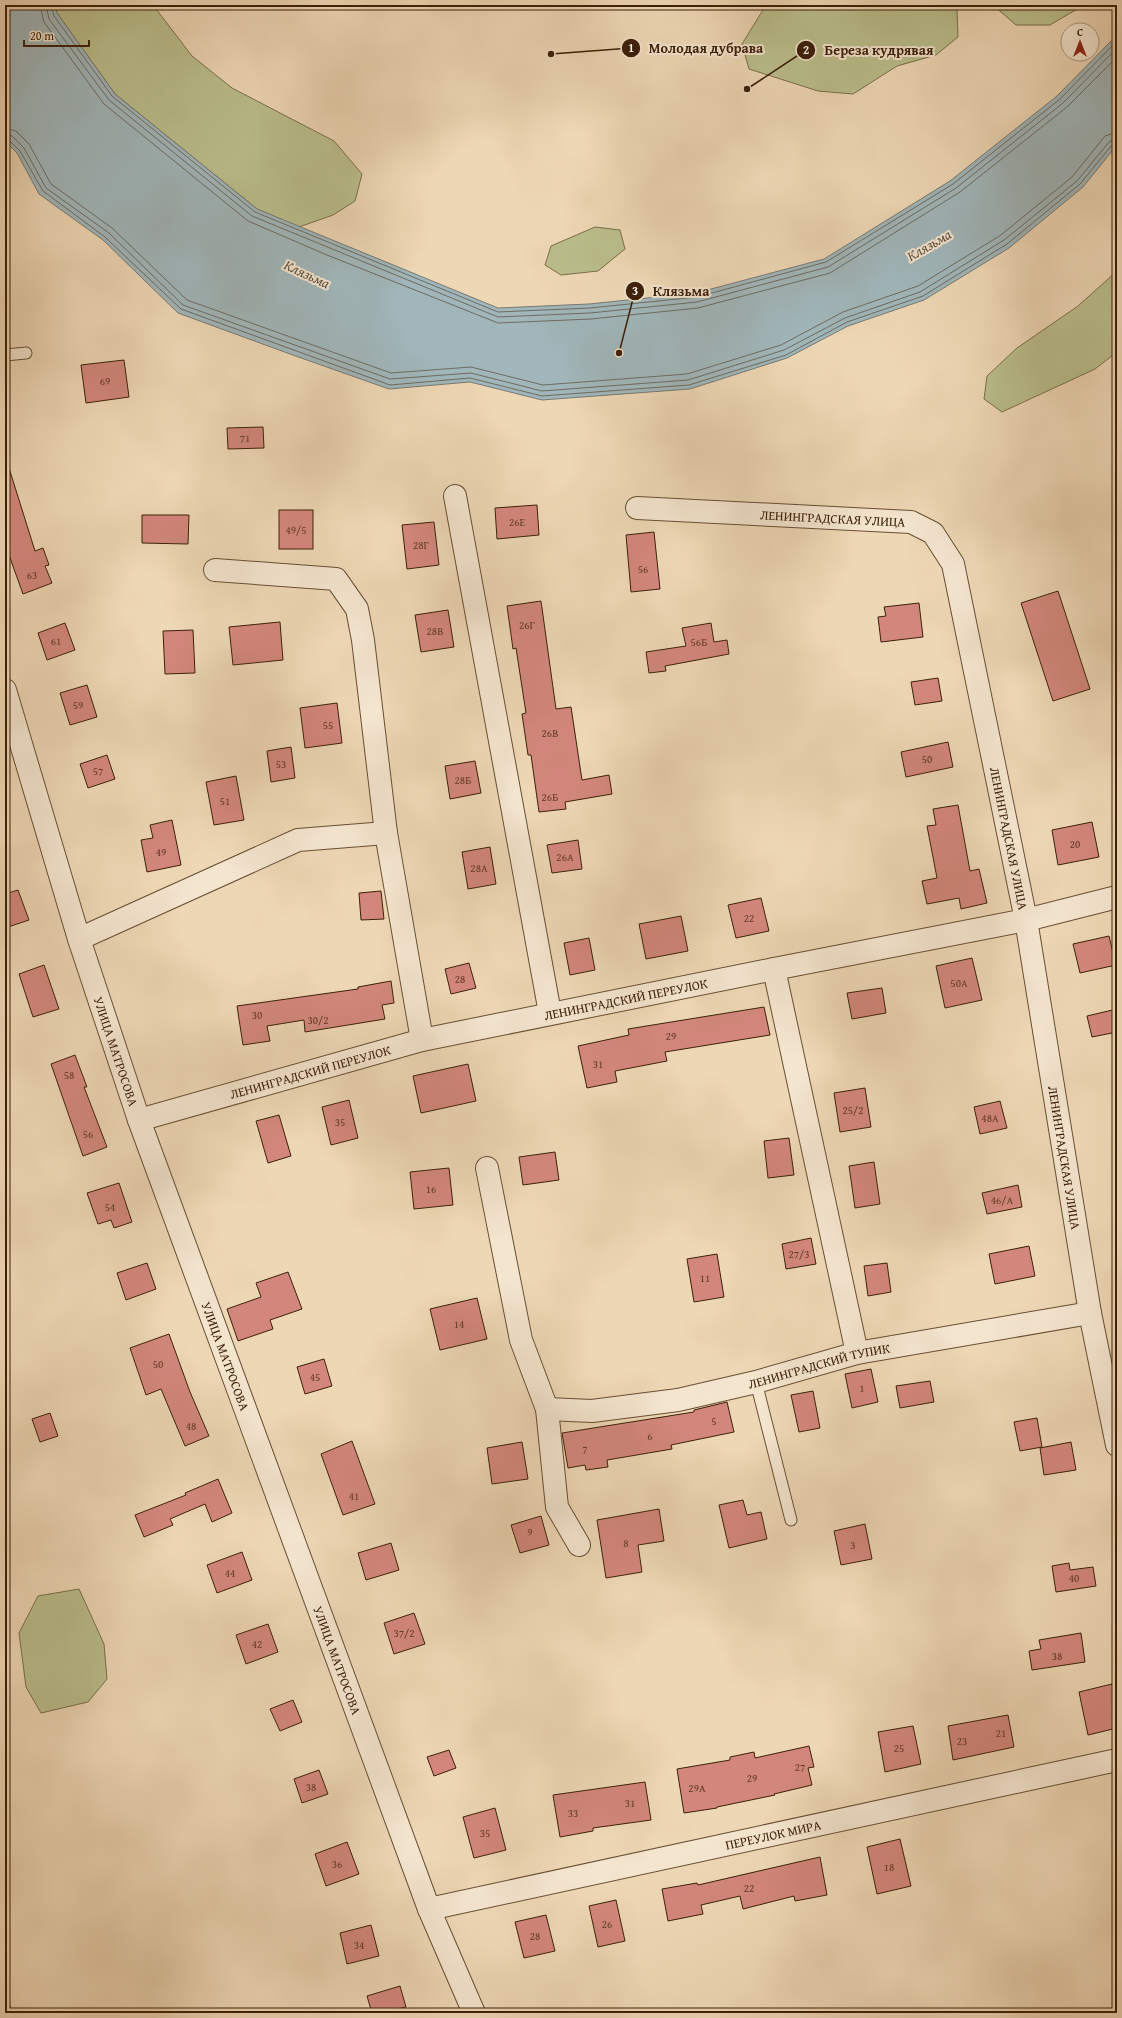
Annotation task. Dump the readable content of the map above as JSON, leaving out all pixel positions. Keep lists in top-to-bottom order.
{
  "streets": {
    "street": [
      "ЛЕНИНГРАДСКАЯ УЛИЦА",
      "ЛЕНИНГРАДСКИЙ ПЕРЕУЛОК",
      "УЛИЦА МАТРОСОВА",
      "ЛЕНИНГРАДСКИЙ ТУПИК",
      "ПЕРЕУЛОК МИРА"
    ]
  },
  "crossings": [
    ["ЛЕНИНГРАДСКАЯ УЛИЦА", "ЛЕНИНГРАДСКИЙ ПЕРЕУЛОК"],
    ["ЛЕНИНГРАДСКАЯ УЛИЦА", "ЛЕНИНГРАДСКИЙ ТУПИК"],
    ["ЛЕНИНГРАДСКИЙ ПЕРЕУЛОК", "УЛИЦА МАТРОСОВА"],
    ["УЛИЦА МАТРОСОВА", "ПЕРЕУЛОК МИРА"]
  ],
  "water": ["Клязьма"],
  "places": ["Молодая дубрава", "Береза кудрявая", "Клязьма"],
  "house_numbers": [
    "69",
    "71",
    "26Е",
    "49/5",
    "28Г",
    "56",
    "63",
    "26Г",
    "28В",
    "61",
    "56Б",
    "59",
    "55",
    "26В",
    "50",
    "53",
    "57",
    "28Б",
    "26Б",
    "51",
    "20",
    "49",
    "26А",
    "28А",
    "22",
    "28",
    "50А",
    "30",
    "30/2",
    "29",
    "31",
    "58",
    "25/2",
    "48А",
    "35",
    "56",
    "16",
    "46/А",
    "54",
    "27/3",
    "11",
    "14",
    "50",
    "45",
    "1",
    "5",
    "48",
    "6",
    "7",
    "41",
    "9",
    "8",
    "3",
    "44",
    "40",
    "37/2",
    "42",
    "38",
    "21",
    "23",
    "25",
    "27",
    "29",
    "38",
    "29А",
    "31",
    "33",
    "35",
    "36",
    "18",
    "22",
    "26",
    "28",
    "34"
  ],
  "scale_bar": "20 m",
  "north": "top"
}
